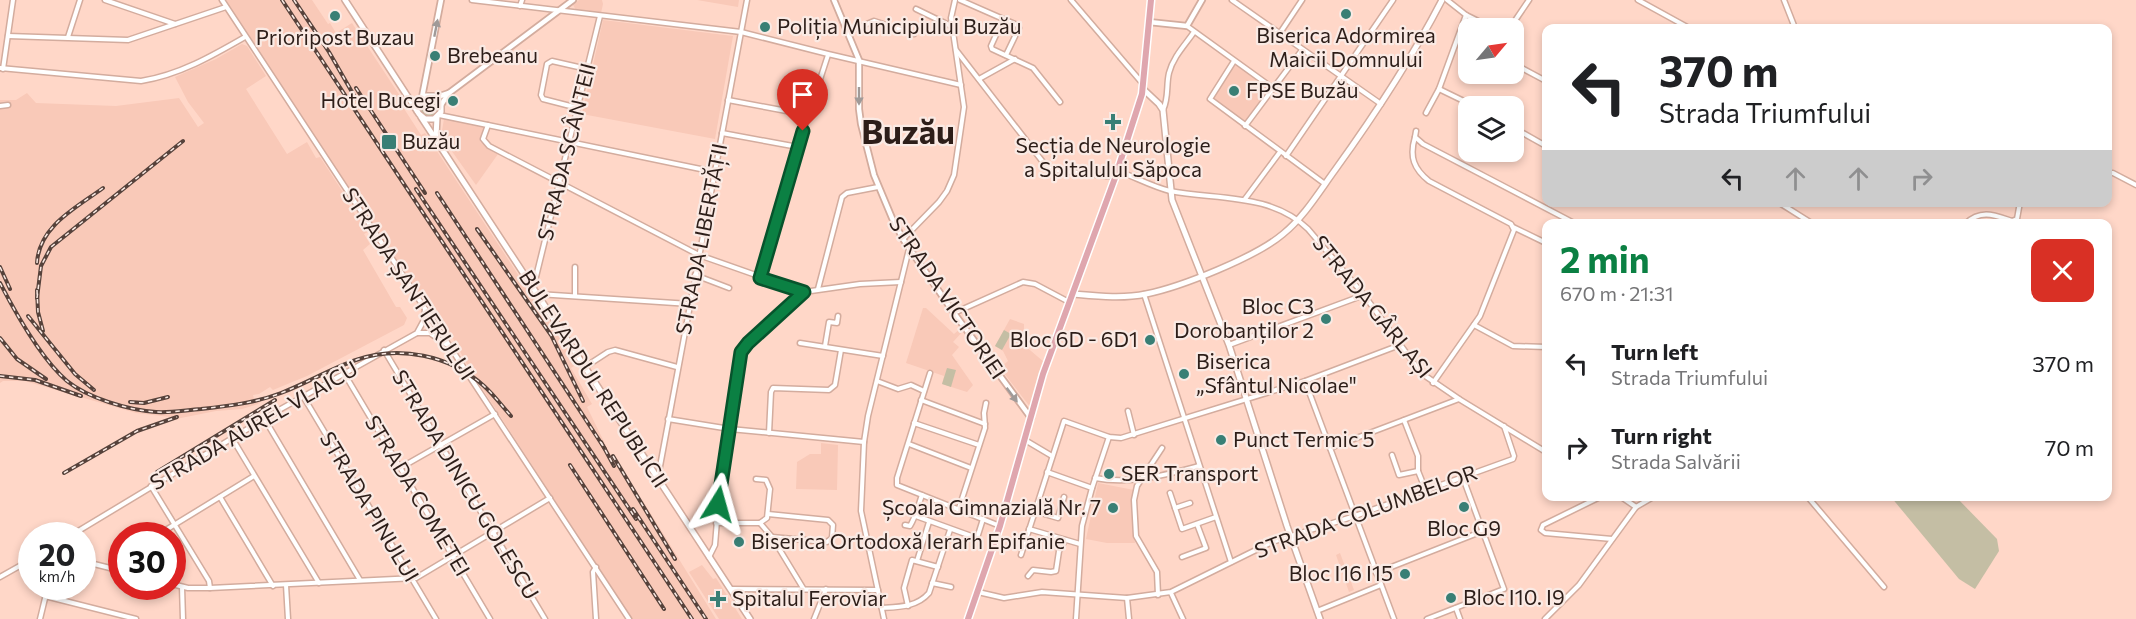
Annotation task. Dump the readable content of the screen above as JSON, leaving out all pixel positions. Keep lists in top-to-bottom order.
{
  "streets": {
    "main road": ["BULEVARDUL REPUBLICII"],
    "street": [
      "STRADA SCÂNTEII",
      "STRADA LIBERTĂȚII",
      "STRADA ȘANTIERULUI",
      "STRADA VICTORIEI",
      "STRADA GÂRLAȘI",
      "STRADA AUREL VLAICU",
      "STRADA DINICU GOLESCU",
      "STRADA COMETEI",
      "STRADA PINULUI",
      "STRADA COLUMBELOR"
    ]
  },
  "crossings": [
    ["STRADA SCÂNTEII", "BULEVARDUL REPUBLICII"],
    ["STRADA LIBERTĂȚII", "BULEVARDUL REPUBLICII"],
    ["STRADA GÂRLAȘI", "STRADA COLUMBELOR"],
    ["STRADA AUREL VLAICU", "STRADA DINICU GOLESCU"],
    ["STRADA AUREL VLAICU", "STRADA COMETEI"],
    ["STRADA AUREL VLAICU", "STRADA PINULUI"]
  ],
  "one_way": ["STRADA VICTORIEI"],
  "districts": ["Buzău"],
  "places": {
    "other": [
      "Biserica Adormirea Maicii Domnului",
      "Prioripost Buzau",
      "Poliția Municipiului Buzău",
      "Brebeanu",
      "FPSE Buzău",
      "Hotel Bucegi",
      "Bloc C3 Dorobanților 2",
      "Bloc 6D - 6D1",
      "Biserica „Sfântul Nicolae\"",
      "Punct Termic 5",
      "SER Transport",
      "Bloc G9",
      "Școala Gimnazială Nr. 7",
      "Biserica Ortodoxă Ierarh Epifanie",
      "Bloc I16 I15",
      "Bloc I10. I9"
    ],
    "health": ["Secția de Neurologie a Spitalului Săpoca", "Spitalul Feroviar"],
    "transit": ["Buzău"]
  },
  "north": "top right",
  "page": {
    "turn": ["370 m", "Strada Triumfului"],
    "heading": ["2 min", "670 m · 21:31"],
    "list": [
      {
        "name": "Turn left",
        "note": "Strada Triumfului",
        "value": "370 m"
      },
      {
        "name": "Turn right",
        "note": "Strada Salvării",
        "value": "70 m"
      }
    ],
    "speed": "20 km/h",
    "limit": "30"
  }
}
